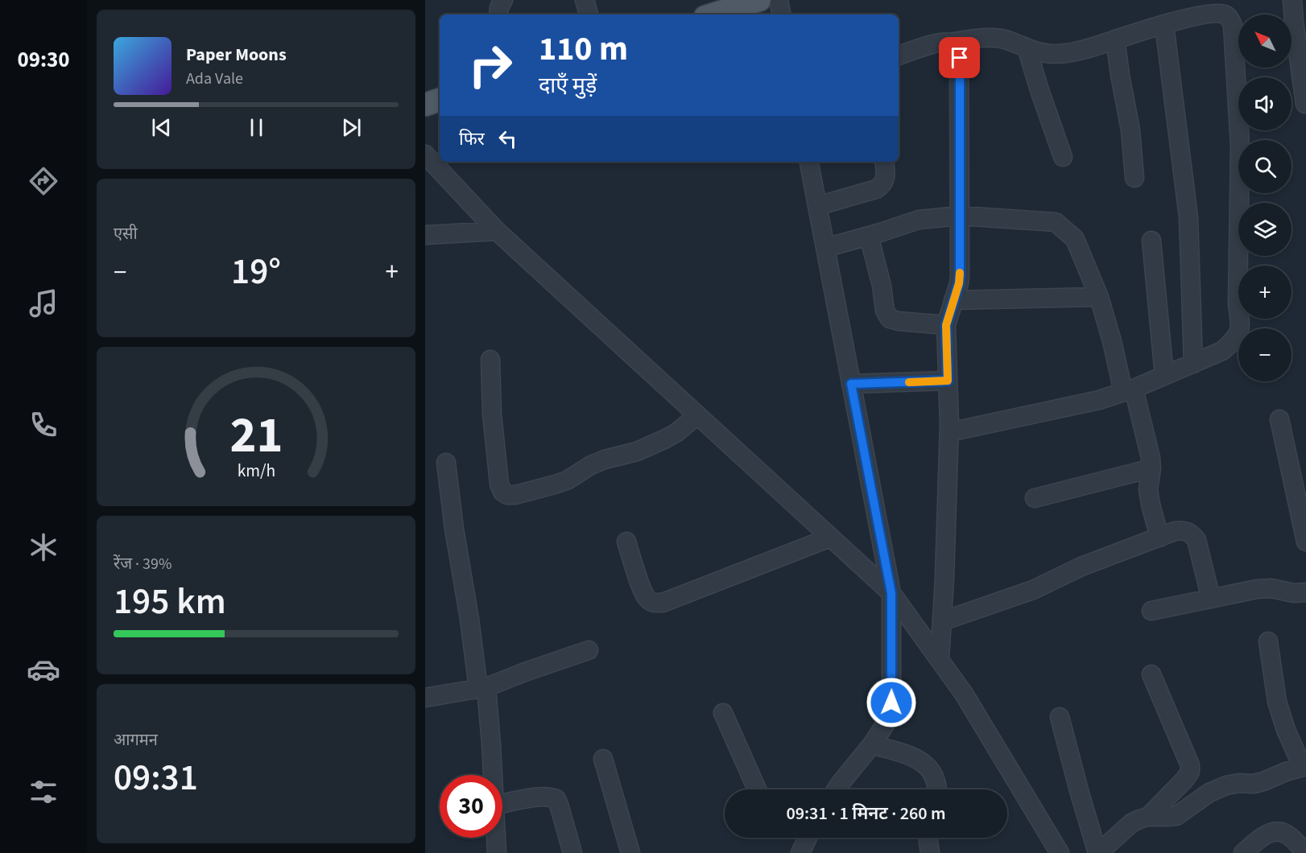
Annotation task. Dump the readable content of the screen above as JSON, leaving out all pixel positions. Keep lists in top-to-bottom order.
{
  "north": "top left",
  "page": {
    "tabs": "09:30",
    "map_buttons": ["+", "−"],
    "turn": ["110 m", "दाएँ मुड़ें"],
    "song": ["Paper Moons", "Ada Vale"],
    "then": "फिर",
    "tile": [
      "एसी",
      ["रेंज · 39%", "195 km"],
      ["आगमन", "09:31"]
    ],
    "heat": ["−", "19°", "+"],
    "limit": "30",
    "trip": "09:31 · 1 मिनट · 260 m",
    "gauge": ["21", "km/h"]
  }
}
